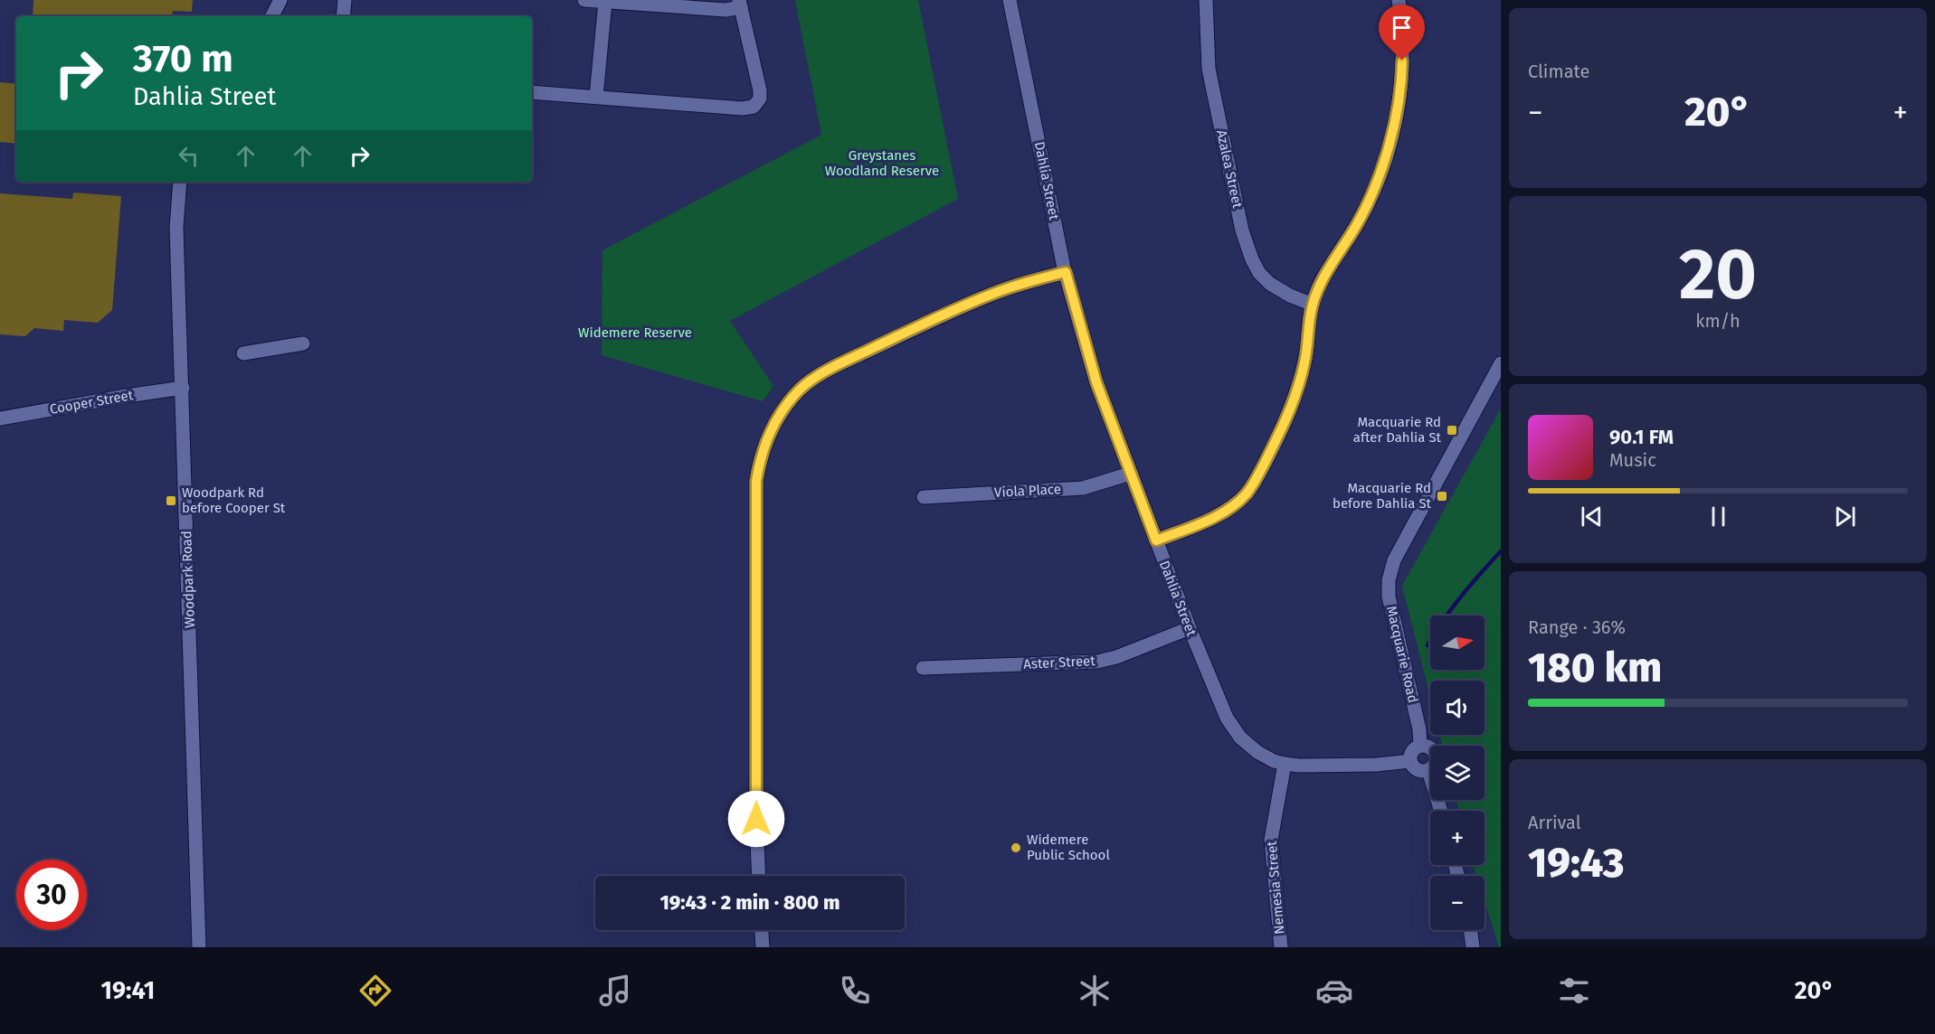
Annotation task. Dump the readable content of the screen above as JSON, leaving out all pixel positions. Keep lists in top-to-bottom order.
{
  "streets": {
    "street": [
      "Azalea Street",
      "Dahlia Street",
      "Cooper Street",
      "Viola Place",
      "Woodpark Road",
      "Macquarie Road",
      "Aster Street",
      "Nemesia Street"
    ]
  },
  "crossings": [
    ["Dahlia Street", "Viola Place"],
    ["Dahlia Street", "Macquarie Road"],
    ["Dahlia Street", "Aster Street"],
    ["Dahlia Street", "Nemesia Street"],
    ["Cooper Street", "Woodpark Road"]
  ],
  "parks": ["Greystanes Woodland Reserve", "Widemere Reserve"],
  "places": {
    "transit": ["Macquarie Rd after Dahlia St", "Macquarie Rd before Dahlia St", "Woodpark Rd before Cooper St"],
    "other": ["Widemere Public School"]
  },
  "north": "right",
  "page": {
    "tile": [
      "Climate",
      ["20", "km/h"],
      ["Range · 36%", "180 km"],
      ["Arrival", "19:43"]
    ],
    "turn": ["370 m", "Dahlia Street"],
    "heat": ["−", "20°", "+"],
    "song": ["90.1 FM", "Music"],
    "map_buttons": ["+", "−"],
    "limit": "30",
    "trip": "19:43 · 2 min · 800 m",
    "tabs": ["19:41", "20°"]
  }
}
